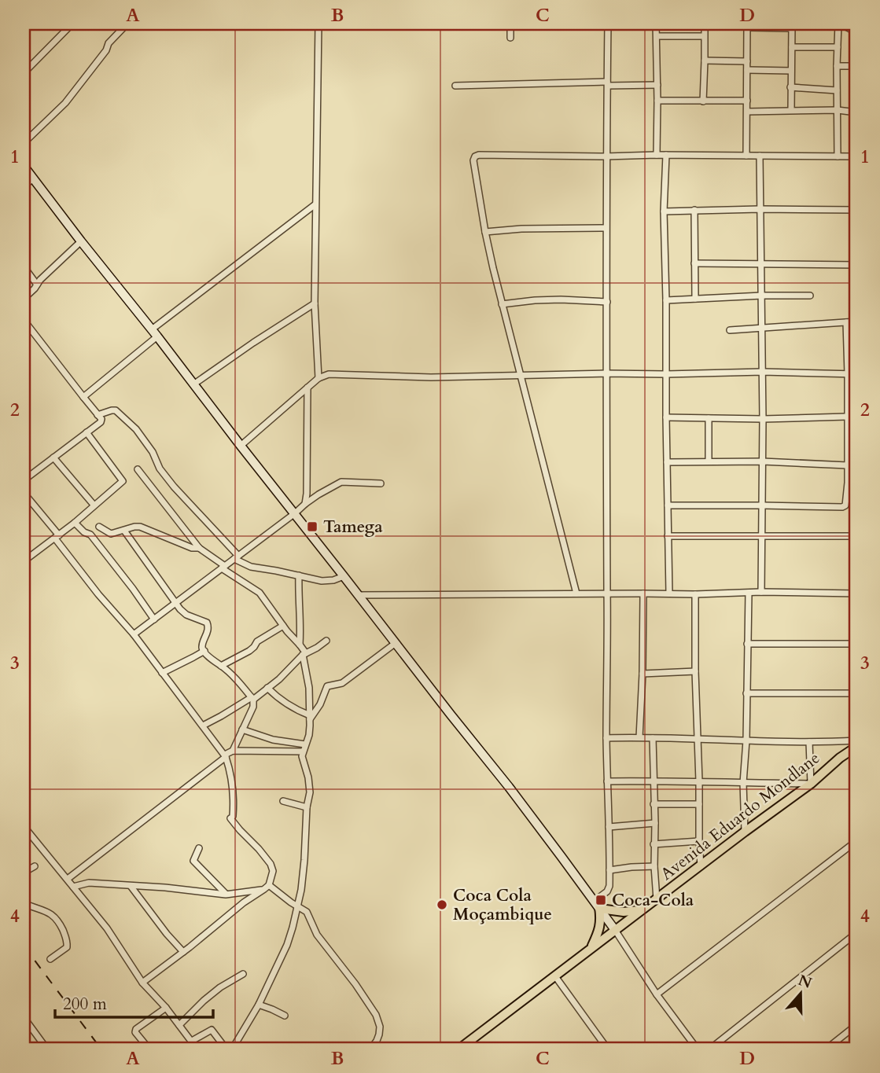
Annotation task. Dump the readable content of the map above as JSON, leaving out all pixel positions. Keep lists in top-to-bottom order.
{
  "streets": {
    "main road": ["Avenida Eduardo Mondlane"]
  },
  "places": {
    "transit": ["Tamega", "Coca-Cola"],
    "other": ["Coca Cola Moçambique"]
  },
  "scale_bar": "200 m",
  "north": "top",
  "grid": {
    "columns": [
      "A",
      "B",
      "C",
      "D"
    ],
    "rows": [
      "1",
      "2",
      "3",
      "4"
    ]
  }
}
